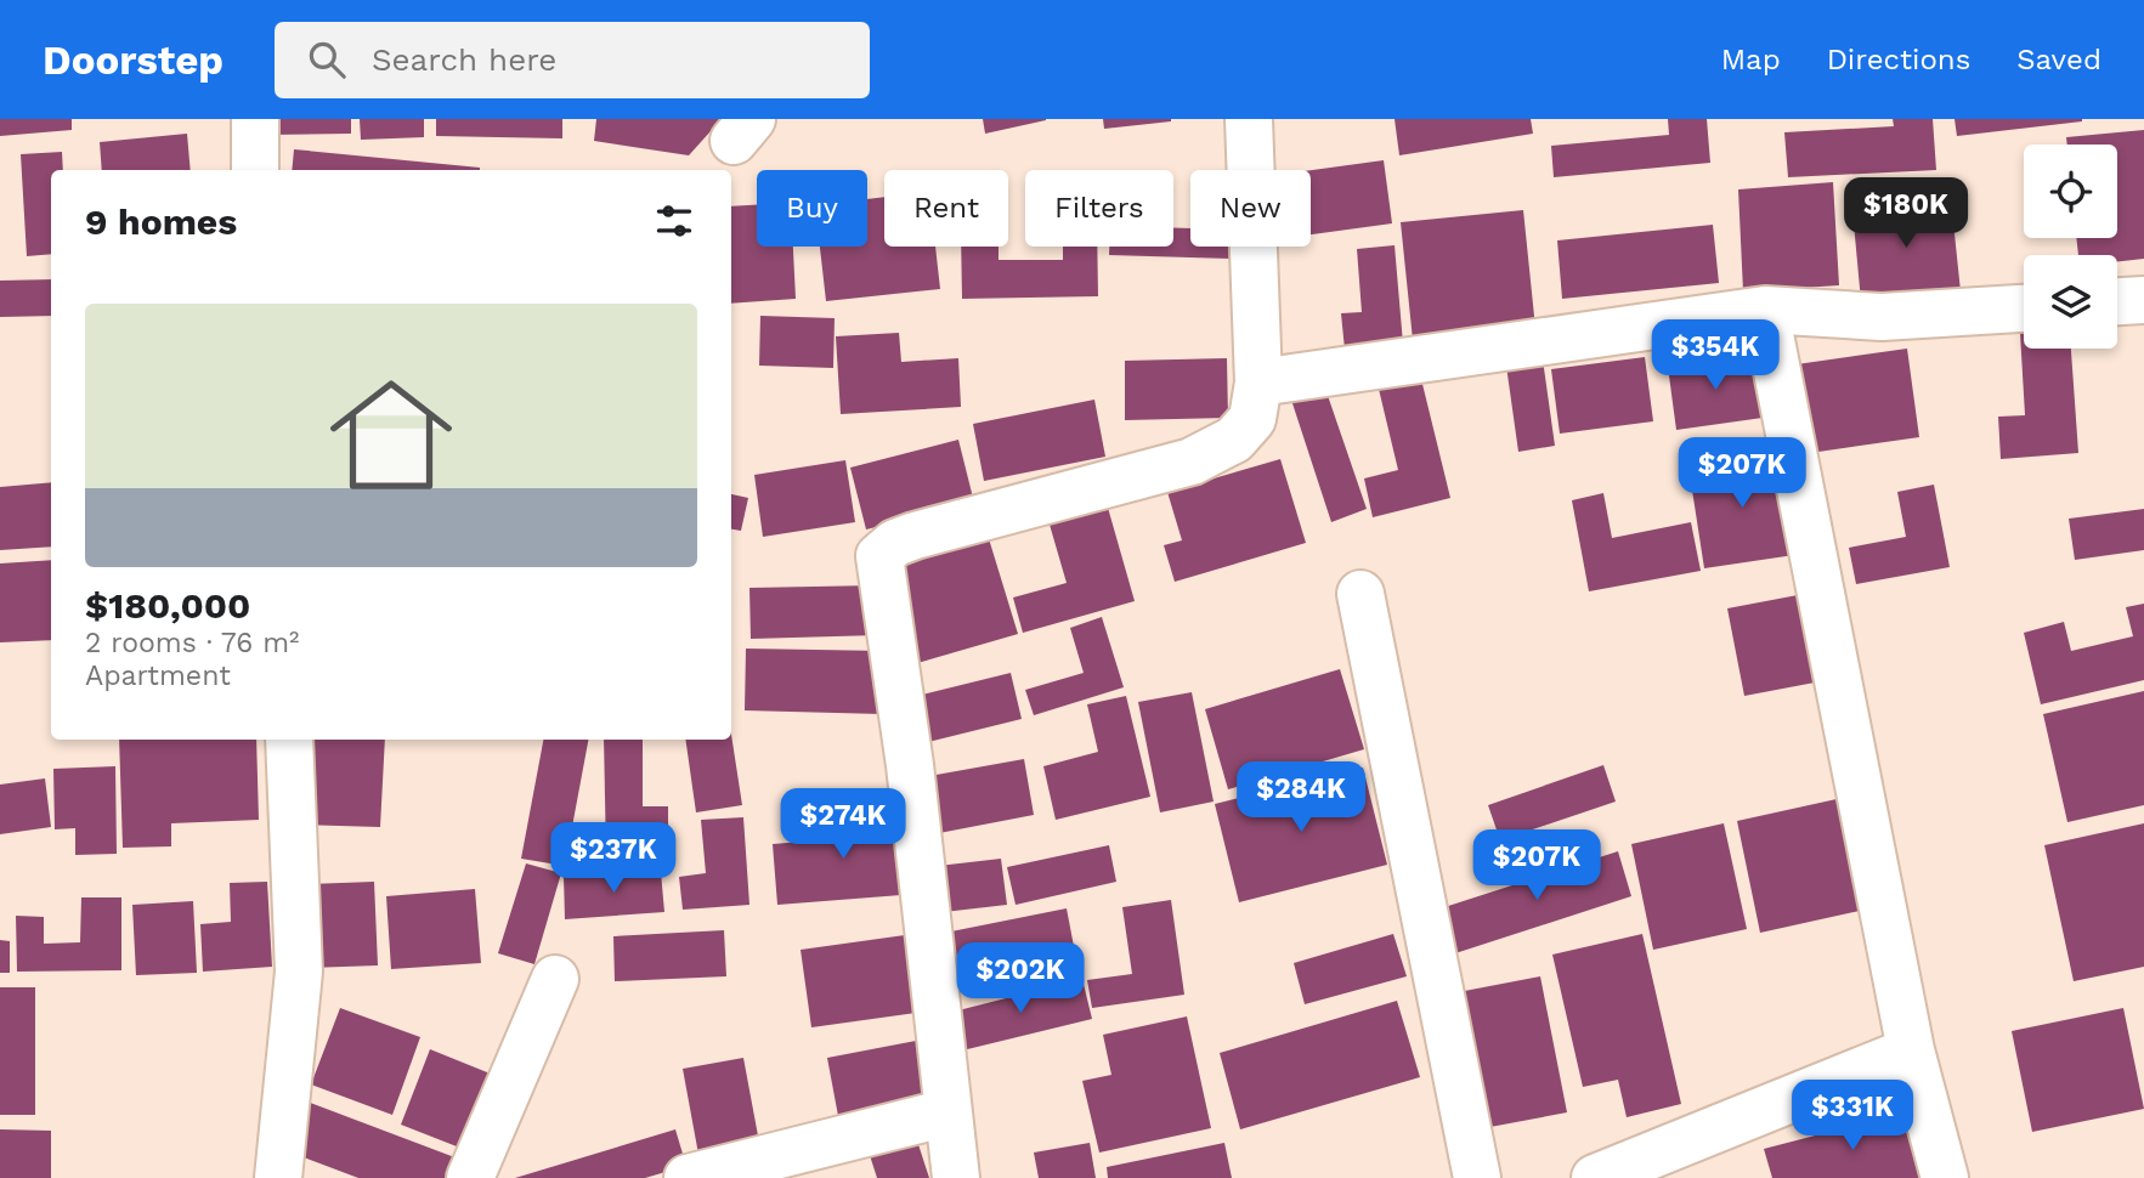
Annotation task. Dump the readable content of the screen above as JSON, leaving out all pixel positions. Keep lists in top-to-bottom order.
{
  "page": {
    "header": "Doorstep",
    "search": "Search here",
    "nav": ["Map", "Directions", "Saved"],
    "chip": [
      "Buy",
      "Rent",
      "Filters",
      "New"
    ],
    "heading": "9 homes",
    "price": [
      "$180K",
      "$354K",
      "$207K",
      "$284K",
      "$274K",
      "$237K",
      "$207K",
      "$202K",
      "$331K"
    ],
    "list": [
      {
        "name": "$180,000",
        "note": "2 rooms · 76 m² · Apartment"
      }
    ]
  }
}
